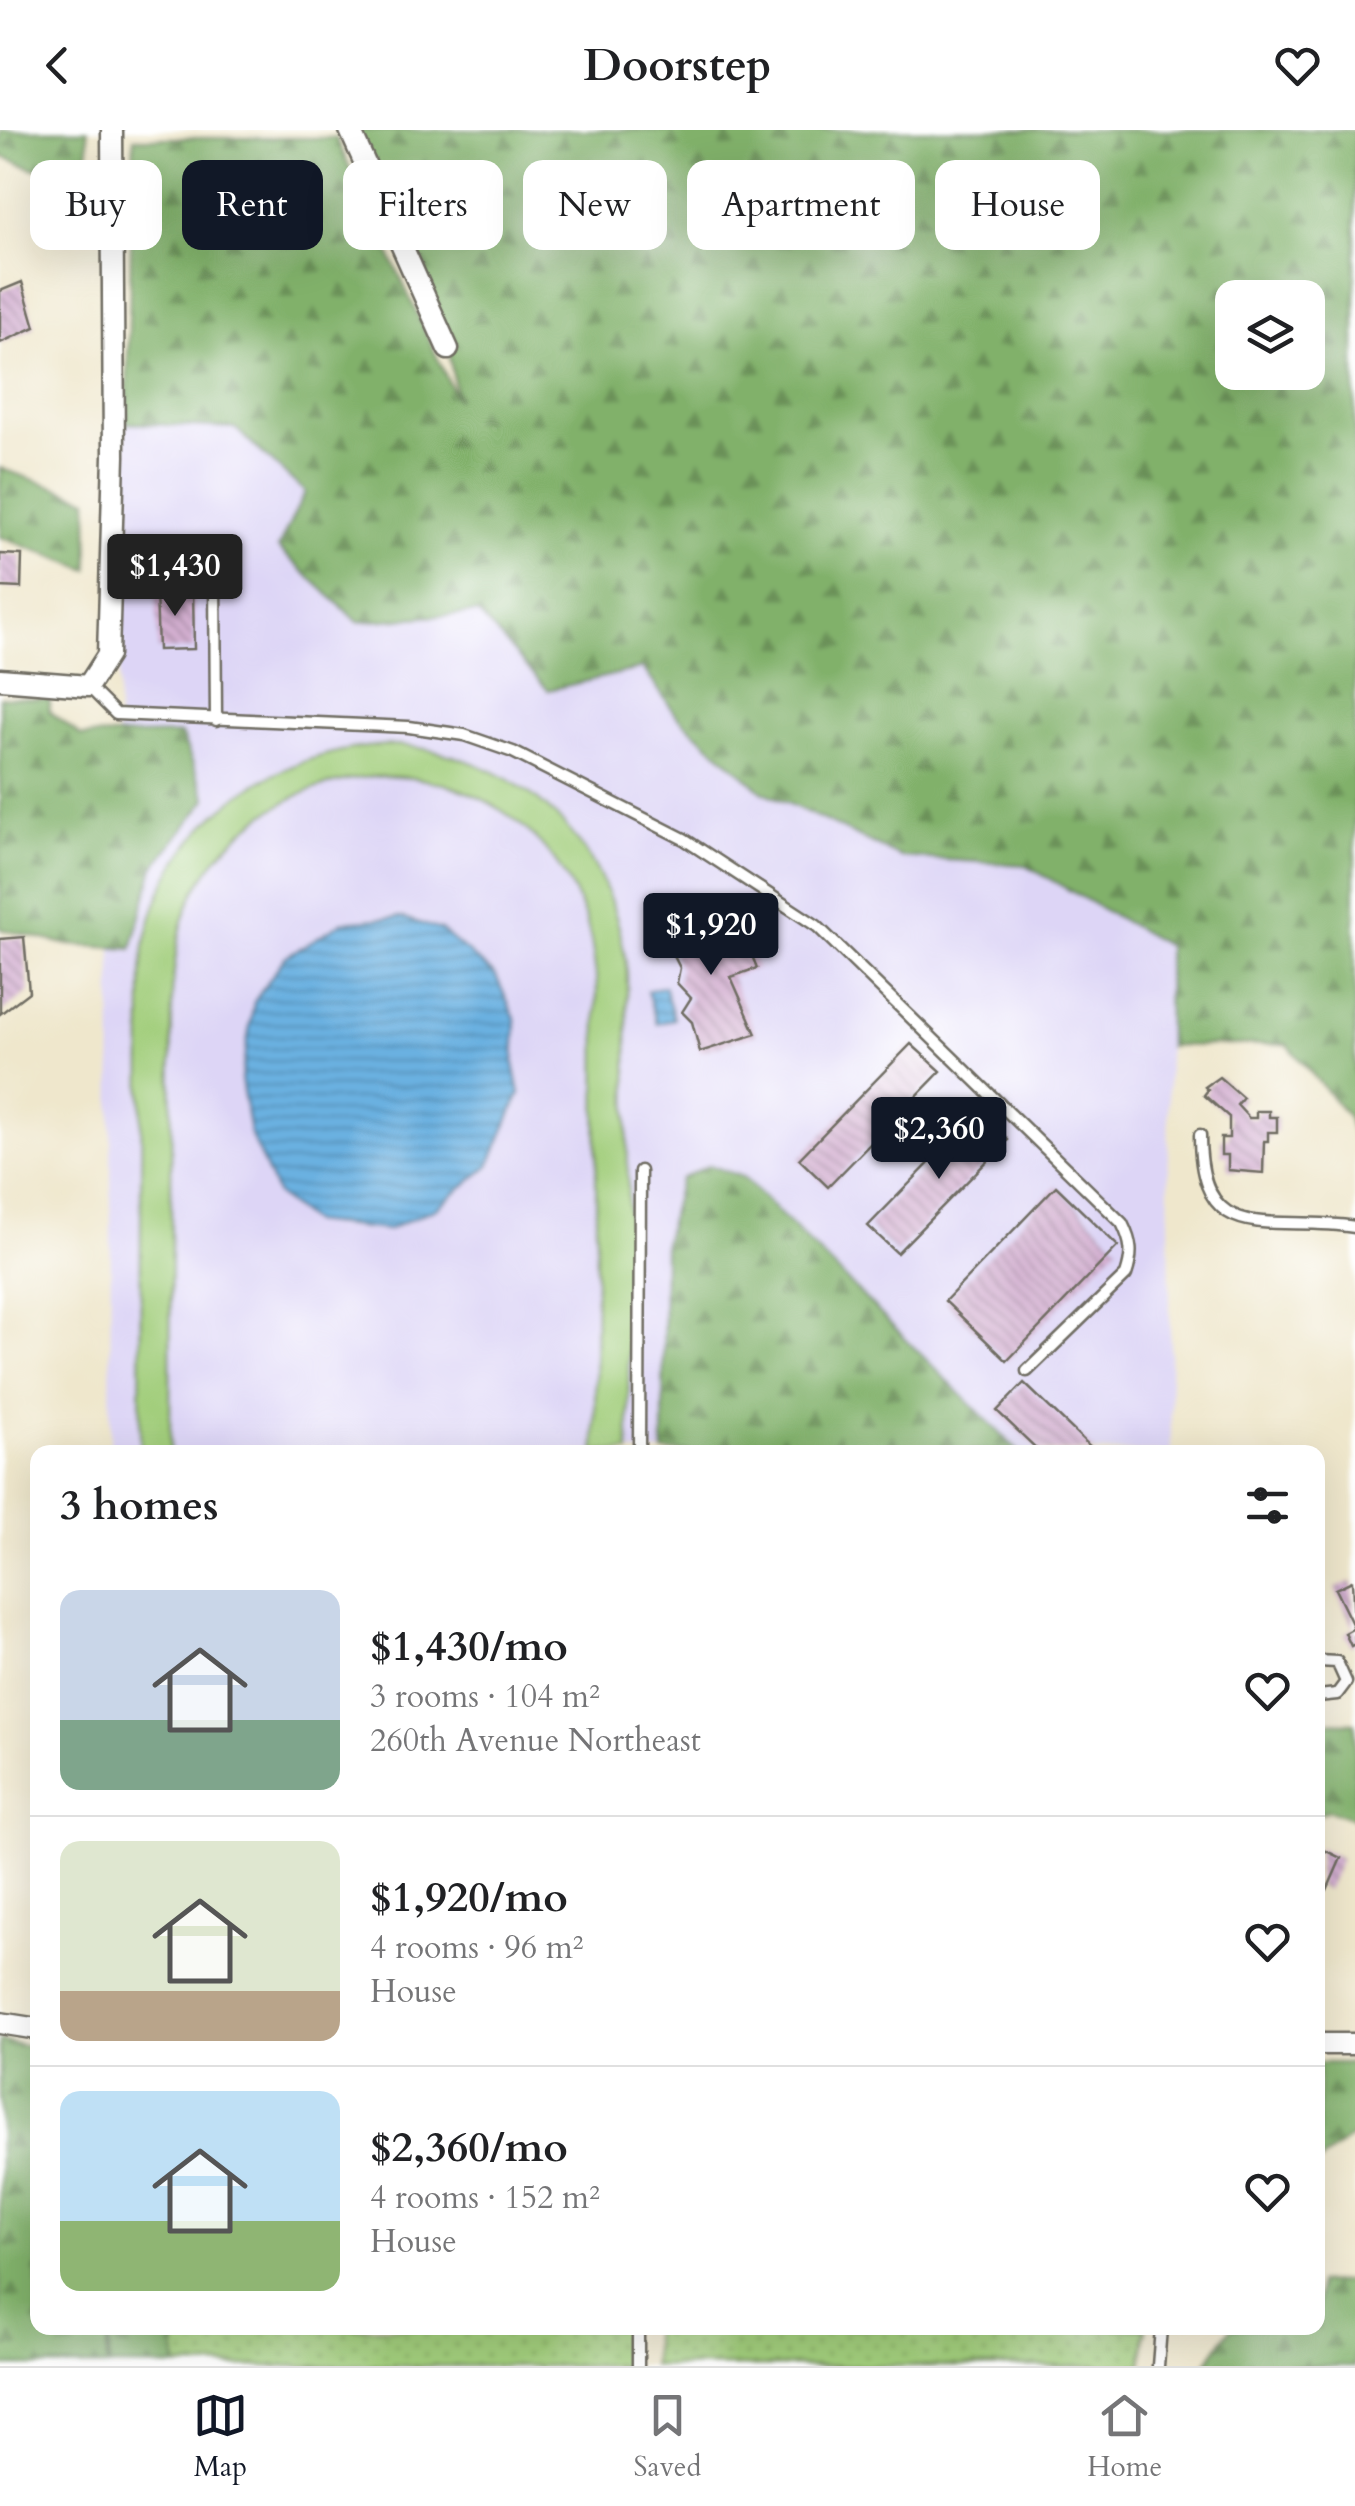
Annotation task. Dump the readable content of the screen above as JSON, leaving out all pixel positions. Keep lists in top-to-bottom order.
{
  "page": {
    "header": "Doorstep",
    "chip": [
      "Buy",
      "Rent",
      "Filters",
      "New",
      "Apartment",
      "House"
    ],
    "price": ["$1,430", "$1,920", "$2,360"],
    "heading": "3 homes",
    "list": [
      {
        "name": "$1,430/mo",
        "note": "3 rooms · 104 m² · 260th Avenue Northeast"
      },
      {
        "name": "$1,920/mo",
        "note": "4 rooms · 96 m² · House"
      },
      {
        "name": "$2,360/mo",
        "note": "4 rooms · 152 m² · House"
      }
    ],
    "tabs": ["Map", "Saved", "Home"]
  }
}
